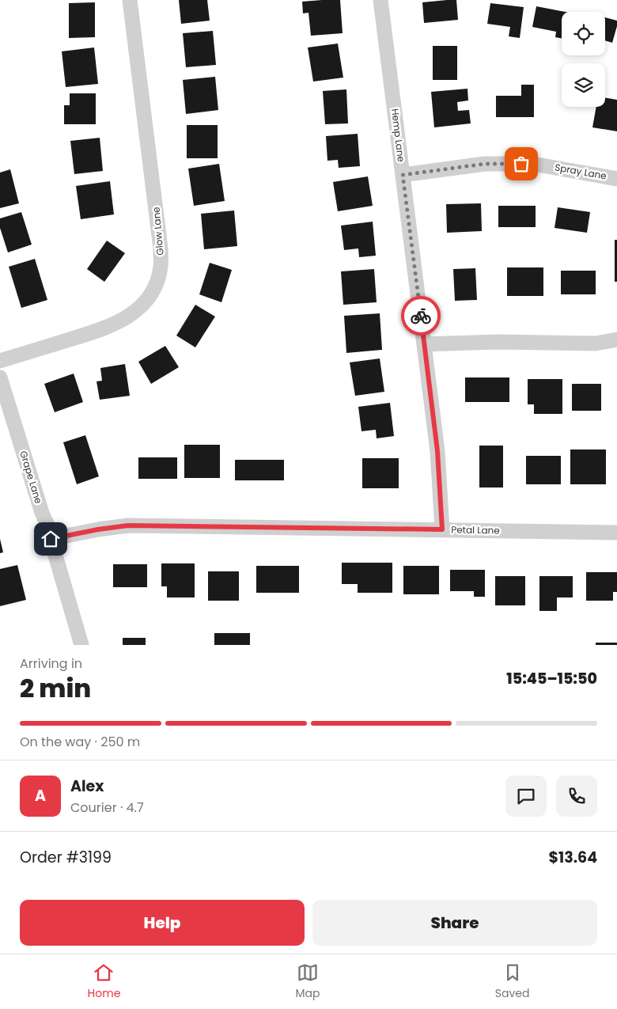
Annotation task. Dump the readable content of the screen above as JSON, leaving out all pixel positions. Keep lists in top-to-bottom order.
{
  "streets": {
    "street": [
      "Hemp Lane",
      "Spray Lane",
      "Glow Lane",
      "Grape Lane",
      "Petal Lane"
    ]
  },
  "crossings": [
    ["Hemp Lane", "Spray Lane"],
    ["Hemp Lane", "Petal Lane"],
    ["Grape Lane", "Petal Lane"]
  ],
  "page": {
    "heading": ["2 min", "Arriving in", "15:45–15:50"],
    "panel": [
      "Alex",
      "Courier · 4.7",
      "Order #3199",
      "$13.64"
    ],
    "bar": "On the way · 250 m",
    "round": "A",
    "buttons": ["Help", "Share"],
    "tabs": ["Home", "Map", "Saved"]
  }
}
